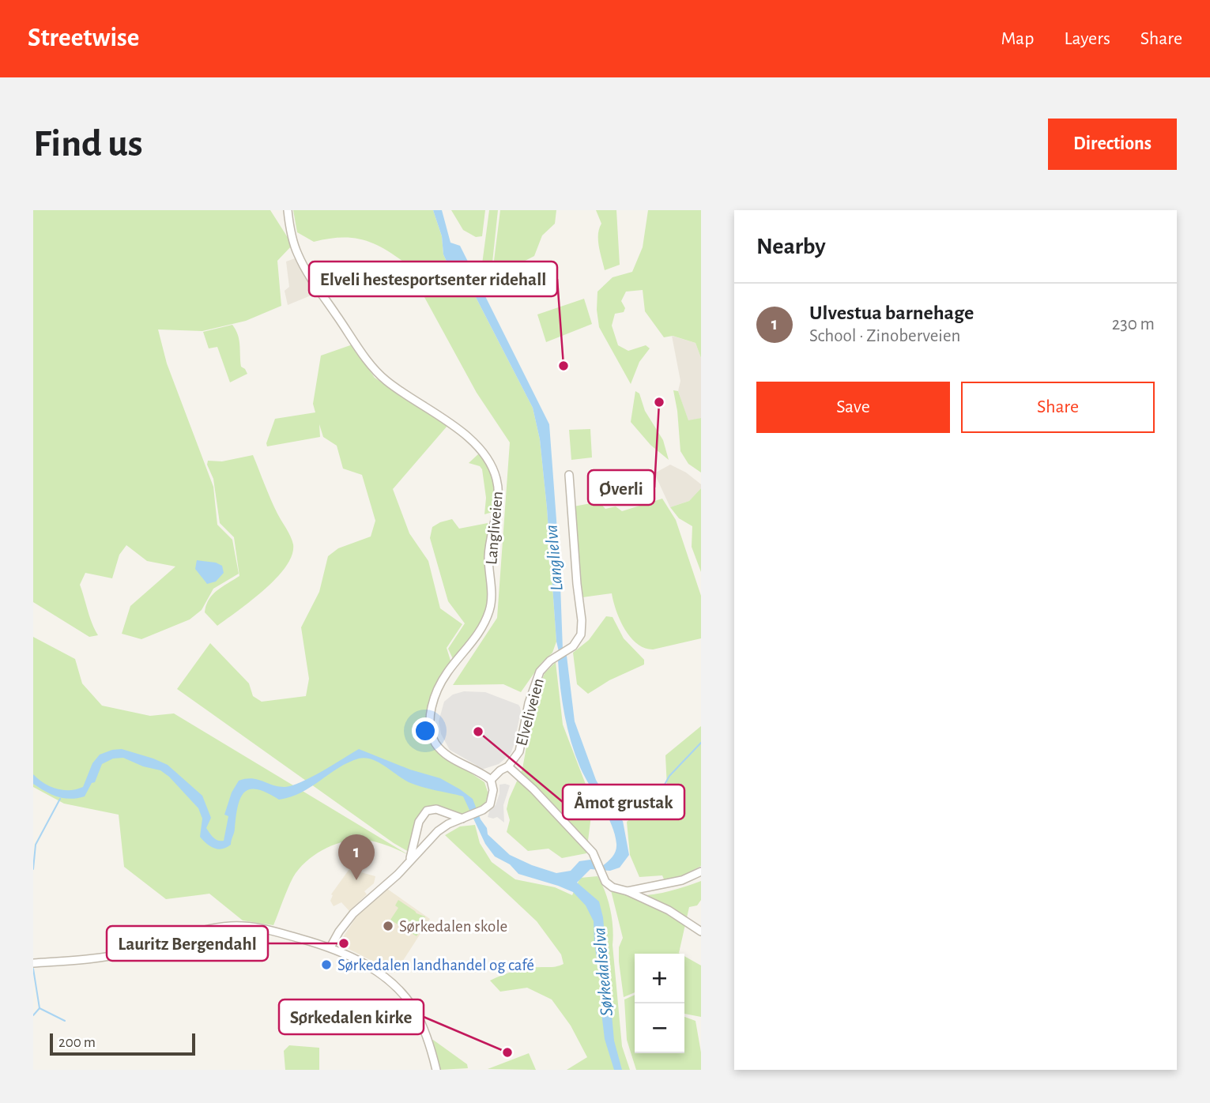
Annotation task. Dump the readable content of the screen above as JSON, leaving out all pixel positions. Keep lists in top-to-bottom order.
{
  "streets": {
    "street": ["Langliveien", "Elveliveien"]
  },
  "water": ["Langlielva", "Sørkedalselva"],
  "places": [
    "Elveli hestesportsenter ridehall",
    "Øverli",
    "Åmot grustak",
    "Sørkedalen skole",
    "Lauritz Bergendahl",
    "Sørkedalen landhandel og café",
    "Sørkedalen kirke"
  ],
  "scale_bar": "200 m",
  "page": {
    "header": "Streetwise",
    "nav": ["Map", "Layers", "Share"],
    "buttons": [
      "Directions",
      ["Save", "Share"]
    ],
    "title": "Find us",
    "heading": "Nearby",
    "list": [
      {
        "mark": "1",
        "name": "Ulvestua barnehage",
        "note": "School · Zinoberveien",
        "value": "230 m"
      }
    ],
    "pins": "1",
    "map_buttons": ["+", "−"],
    "scale": "200 m"
  }
}
